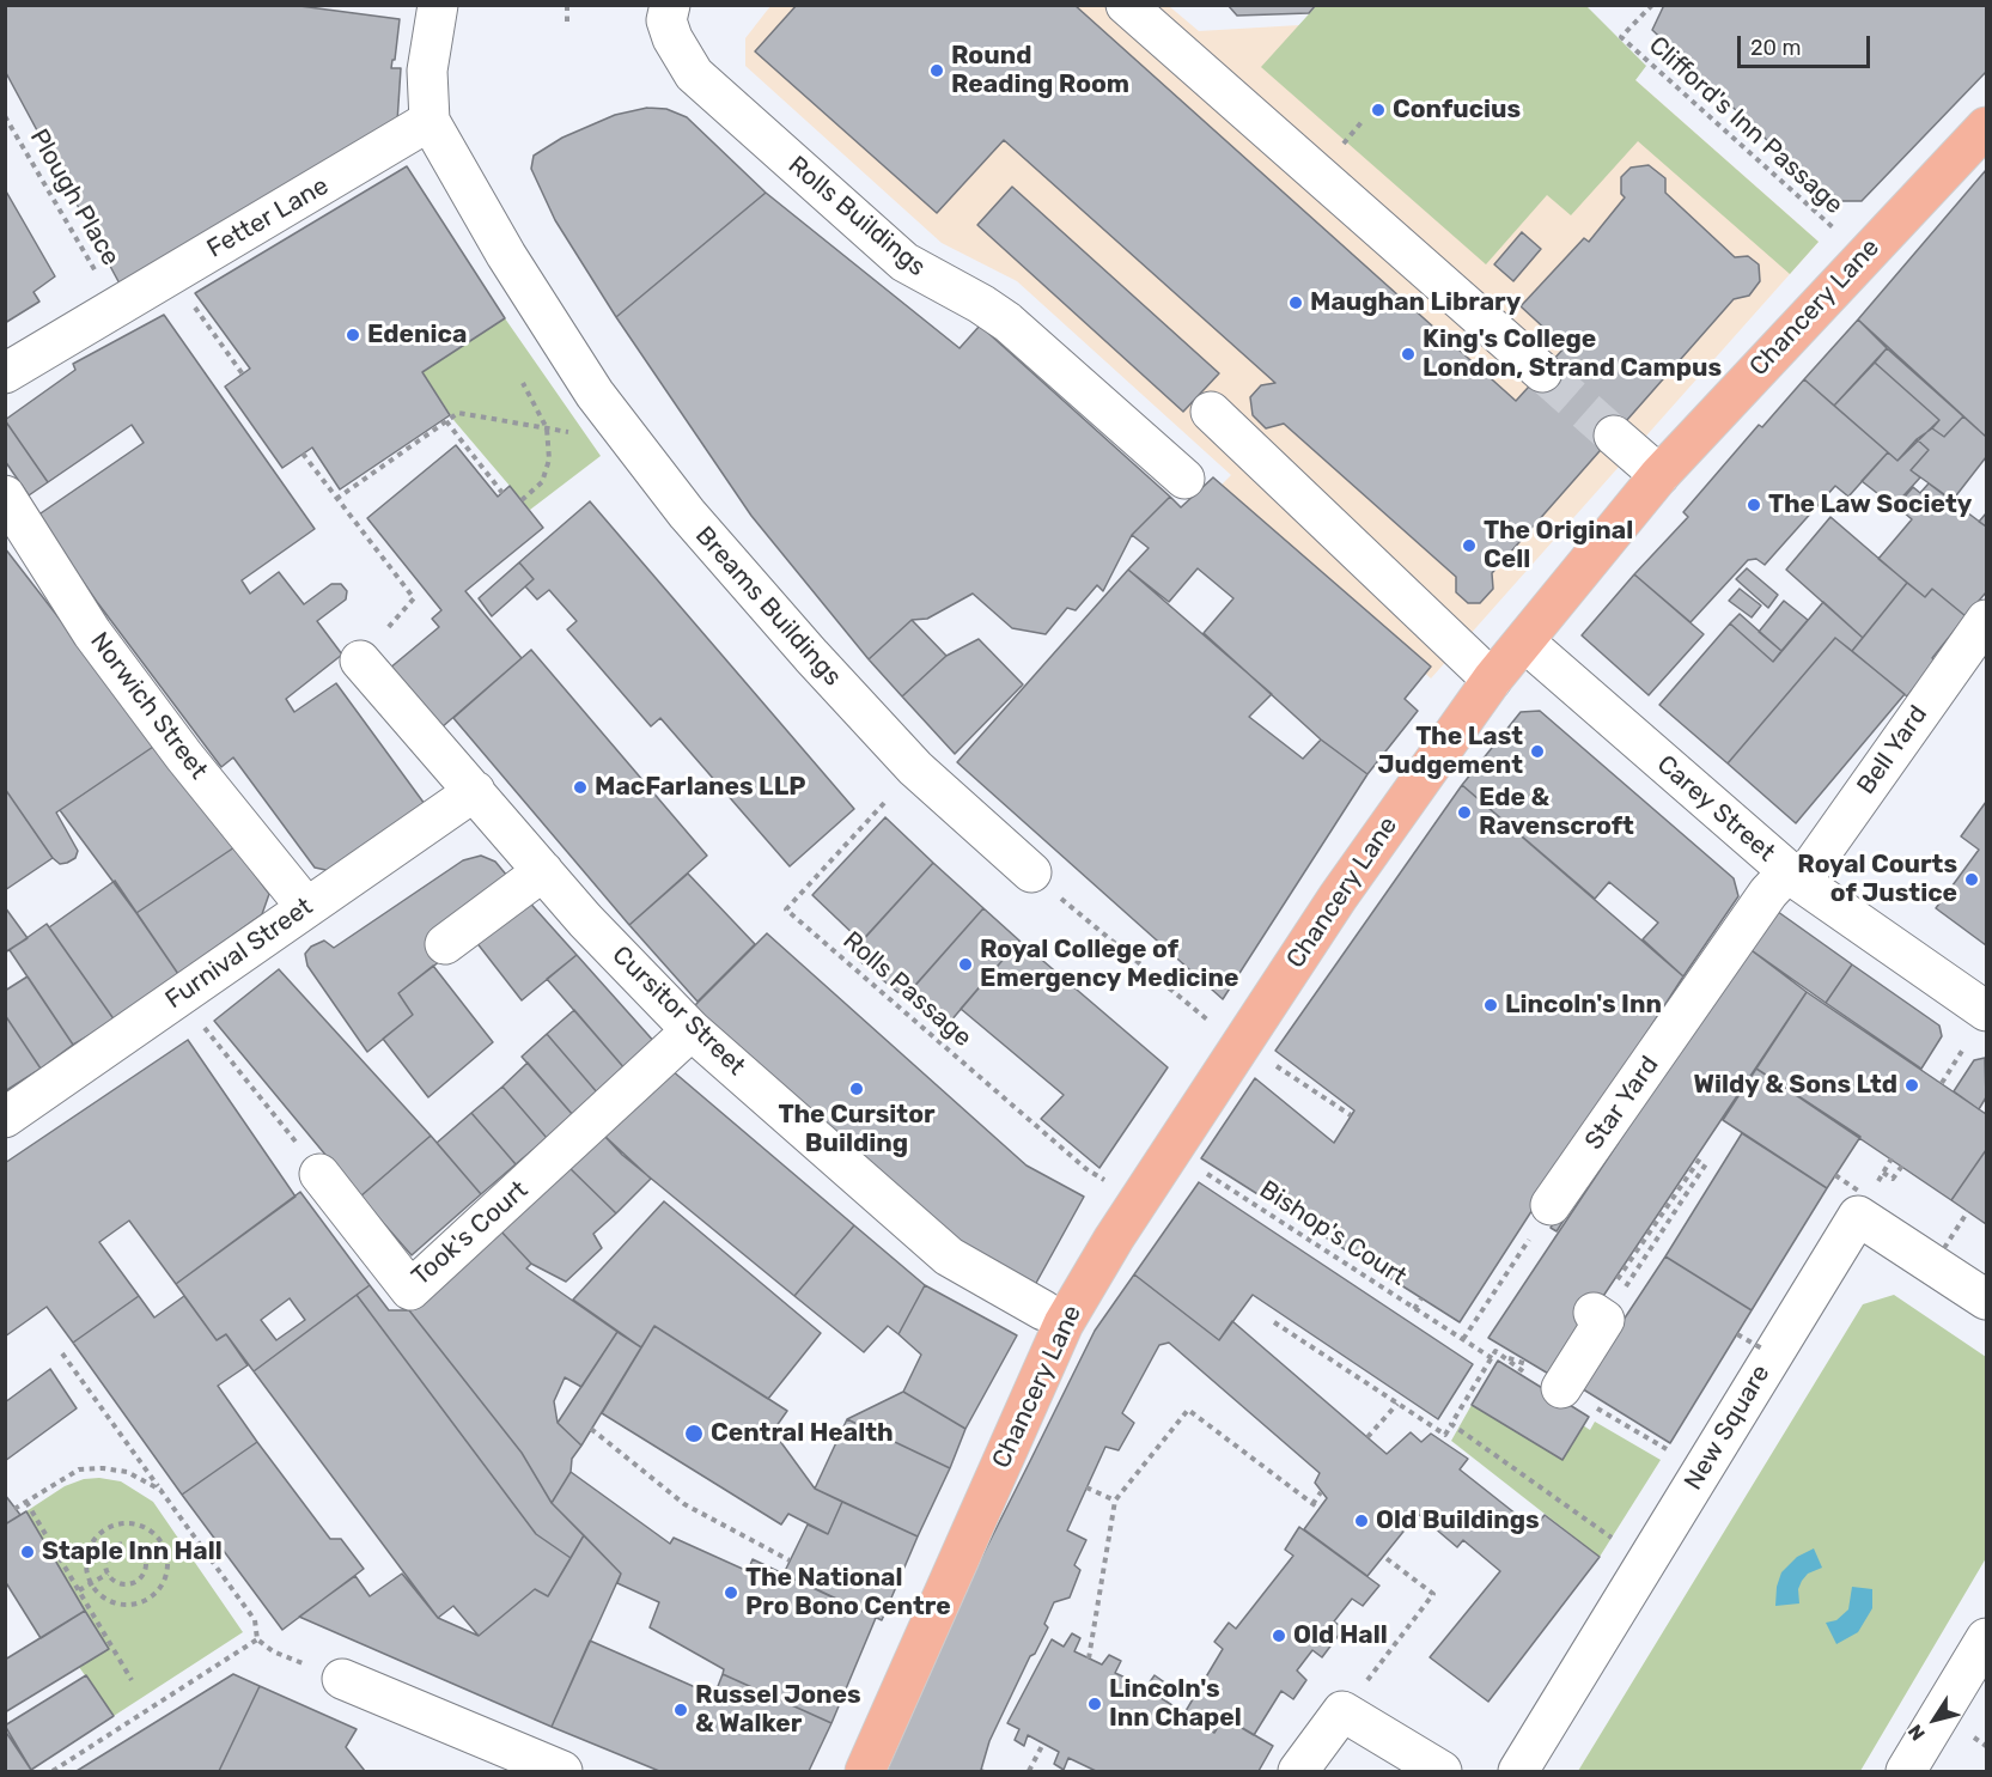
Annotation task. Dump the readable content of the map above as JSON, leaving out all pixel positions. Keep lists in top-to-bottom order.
{
  "streets": {
    "main road": ["Chancery Lane"],
    "street": [
      "Rolls Buildings",
      "Fetter Lane",
      "Breams Buildings",
      "Norwich Street",
      "Bell Yard",
      "Carey Street",
      "Furnival Street",
      "Cursitor Street",
      "Star Yard",
      "Took's Court",
      "New Square"
    ],
    "path": [
      "Clifford's Inn Passage",
      "Plough Place",
      "Rolls Passage",
      "Bishop's Court"
    ]
  },
  "crossings": [
    ["Fetter Lane", "Breams Buildings"],
    ["Chancery Lane", "Carey Street"],
    ["Norwich Street", "Furnival Street"],
    ["Bell Yard", "Carey Street"],
    ["Bell Yard", "Star Yard"],
    ["Carey Street", "Star Yard"],
    ["Furnival Street", "Cursitor Street"],
    ["Cursitor Street", "Took's Court"]
  ],
  "places": [
    "Round Reading Room",
    "Confucius",
    "Maughan Library",
    "Edenica",
    "King's College London, Strand Campus",
    "The Law Society",
    "The Original Cell",
    "The Last Judgement",
    "MacFarlanes LLP",
    "Ede & Ravenscroft",
    "Royal Courts of Justice",
    "Royal College of Emergency Medicine",
    "Lincoln's Inn",
    "Wildy & Sons Ltd",
    "The Cursitor Building",
    "Central Health",
    "Old Buildings",
    "Staple Inn Hall",
    "The National Pro Bono Centre",
    "Old Hall",
    "Lincoln's Inn Chapel",
    "Russel Jones & Walker"
  ],
  "scale_bar": "20 m",
  "north": "bottom left"
}
